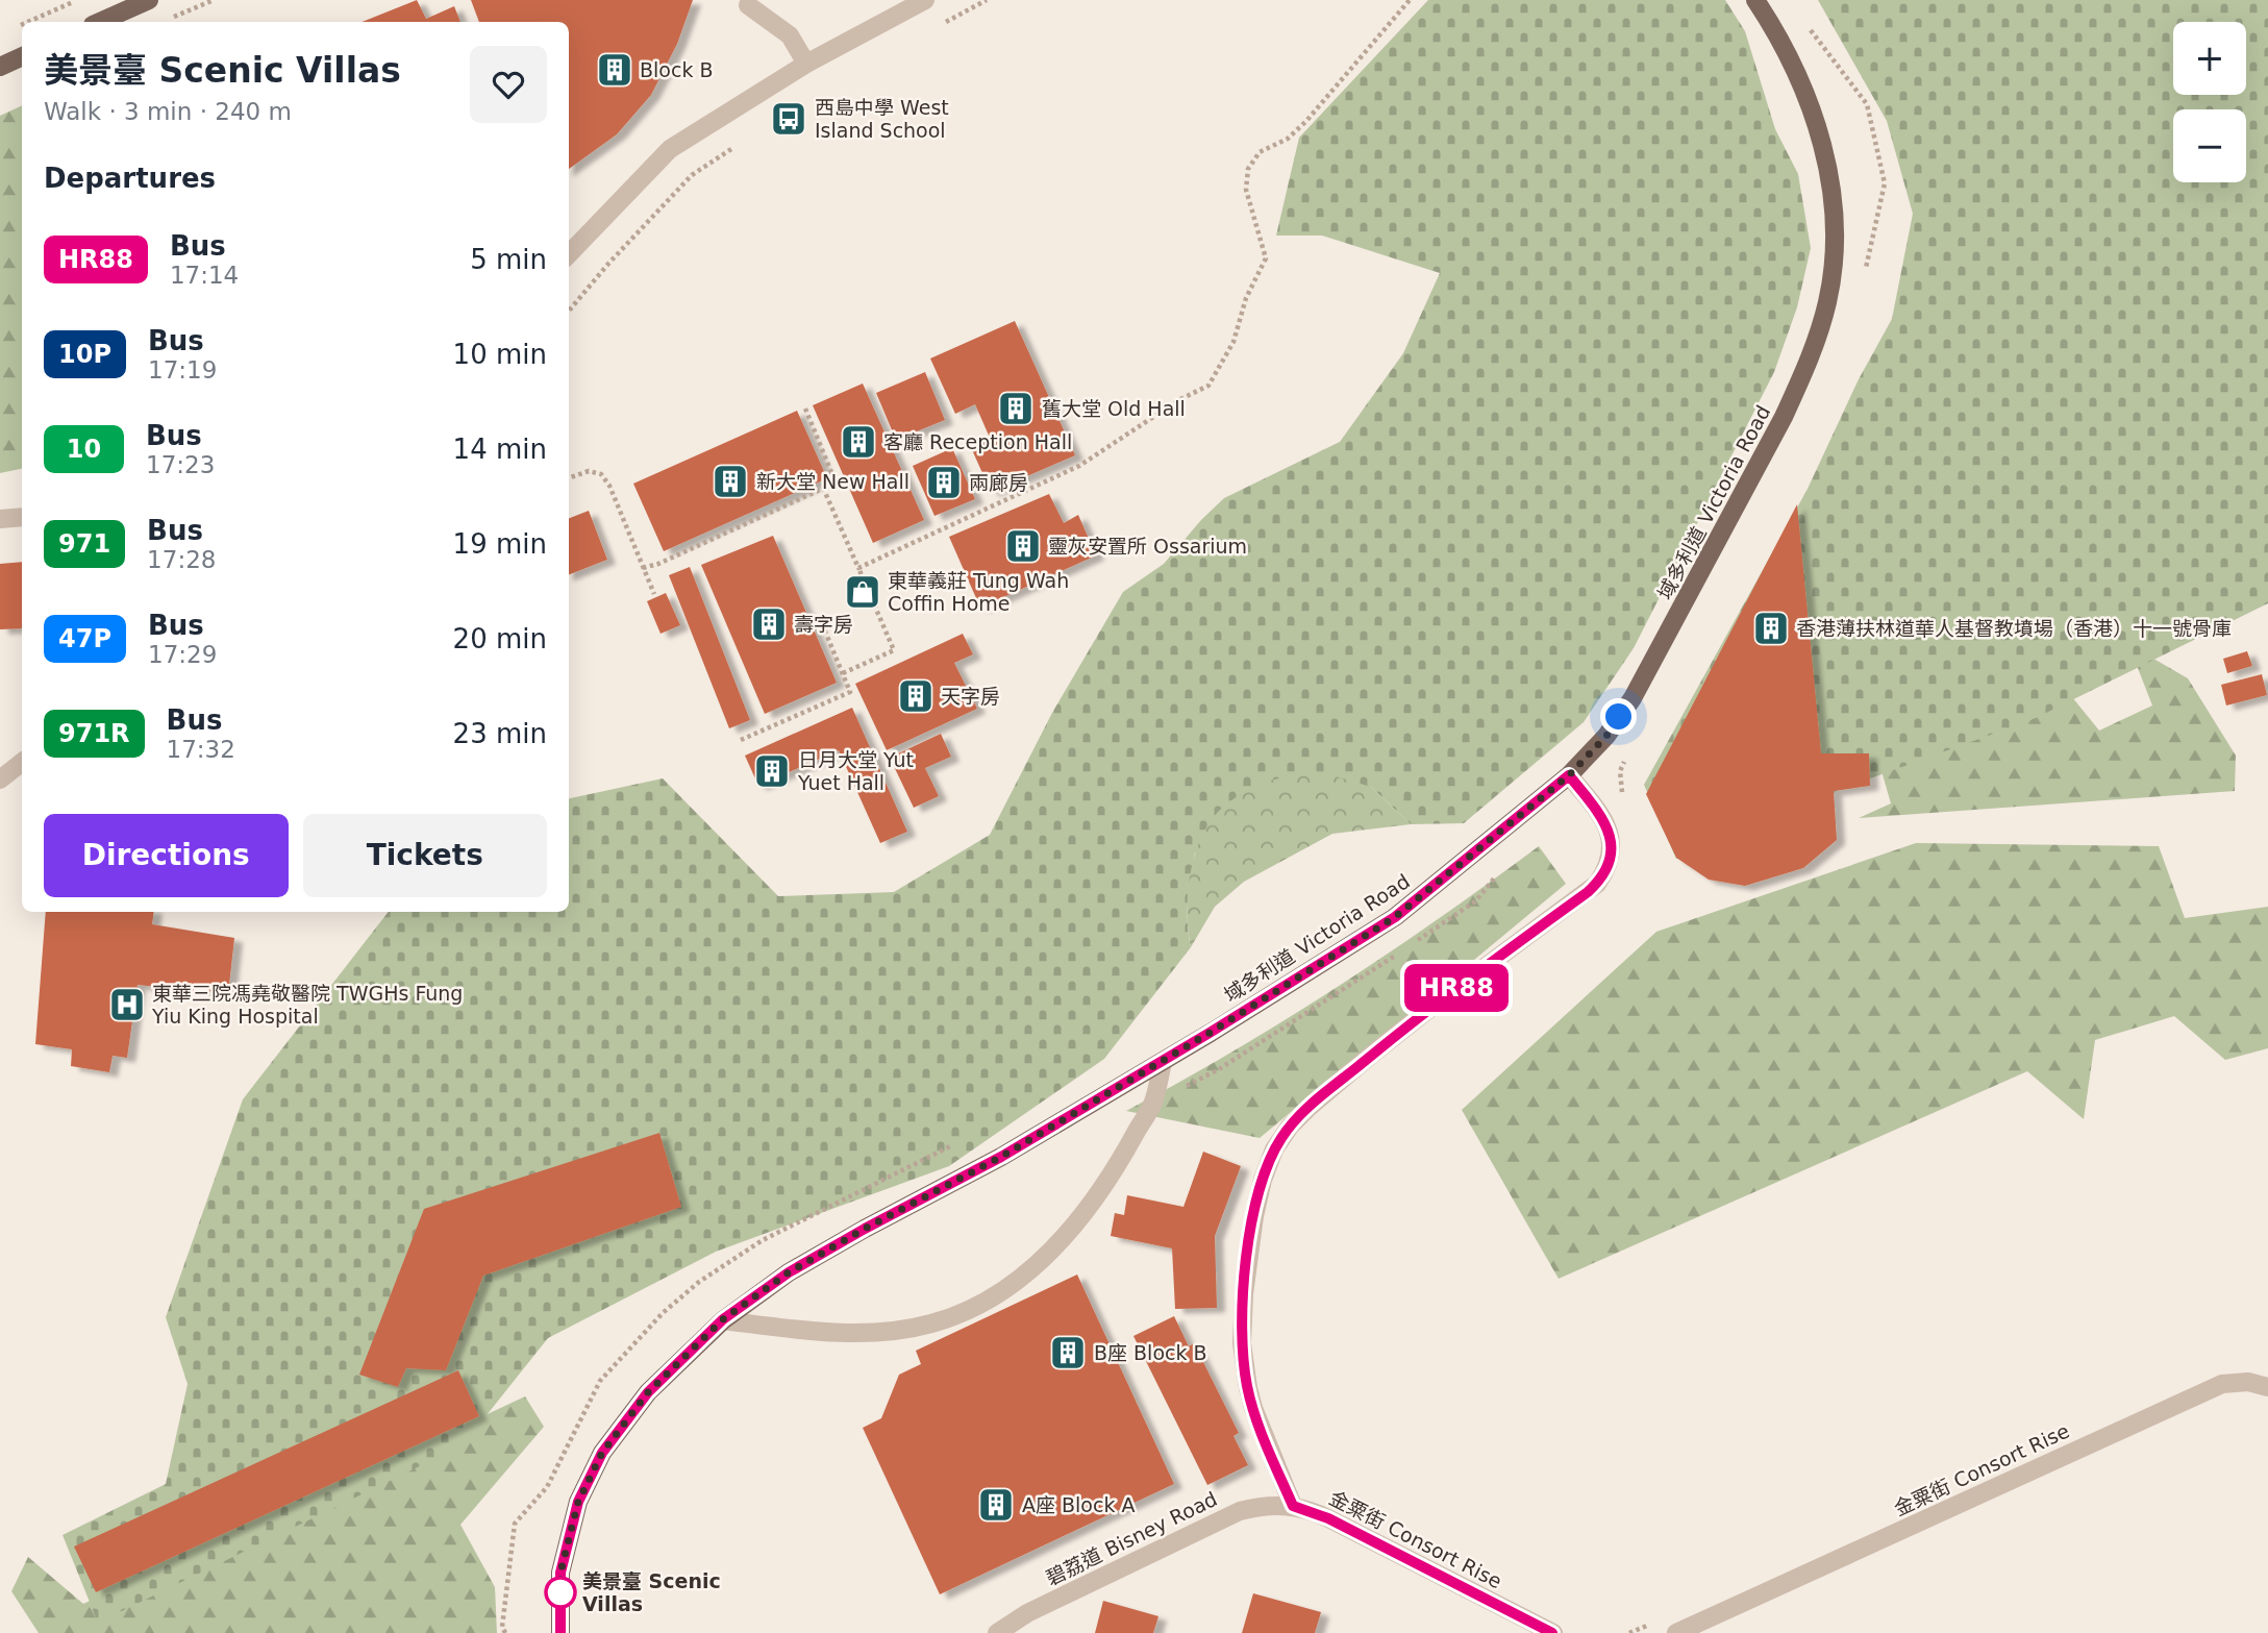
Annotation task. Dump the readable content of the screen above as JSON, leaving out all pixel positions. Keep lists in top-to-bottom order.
{
  "streets": {
    "main road": ["域多利道 Victoria Road"],
    "street": ["金粟街 Consort Rise", "碧荔道 Bisney Road"]
  },
  "crossings": [
    ["金粟街 Consort Rise", "碧荔道 Bisney Road"]
  ],
  "places": {
    "building": [
      "Block B",
      "舊大堂 Old Hall",
      "客廳 Reception Hall",
      "新大堂 New Hall",
      "兩廊房",
      "靈灰安置所 Ossarium",
      "壽字房",
      "香港薄扶林道華人基督教墳場（香港）十一號骨庫",
      "天字房",
      "日月大堂 Yut Yuet Hall",
      "B座 Block B",
      "A座 Block A"
    ],
    "bus stop": ["西島中學 West Island School"],
    "shop": ["東華義莊 Tung Wah Coffin Home"],
    "hospital": ["東華三院馮堯敬醫院 TWGHs Fung Yiu King Hospital"],
    "other": ["美景臺 Scenic Villas"]
  },
  "lines": ["bus line HR88"],
  "page": {
    "on_map": "HR88",
    "map_buttons": ["+", "−"],
    "heading": [
      ["美景臺 Scenic Villas", "Walk · 3 min · 240 m"],
      "Departures"
    ],
    "list": [
      {
        "mark": "HR88",
        "name": "Bus",
        "note": "17:14",
        "value": "5 min"
      },
      {
        "mark": "10P",
        "name": "Bus",
        "note": "17:19",
        "value": "10 min"
      },
      {
        "mark": "10",
        "name": "Bus",
        "note": "17:23",
        "value": "14 min"
      },
      {
        "mark": "971",
        "name": "Bus",
        "note": "17:28",
        "value": "19 min"
      },
      {
        "mark": "47P",
        "name": "Bus",
        "note": "17:29",
        "value": "20 min"
      },
      {
        "mark": "971R",
        "name": "Bus",
        "note": "17:32",
        "value": "23 min"
      }
    ],
    "buttons": ["Directions", "Tickets"]
  }
}
